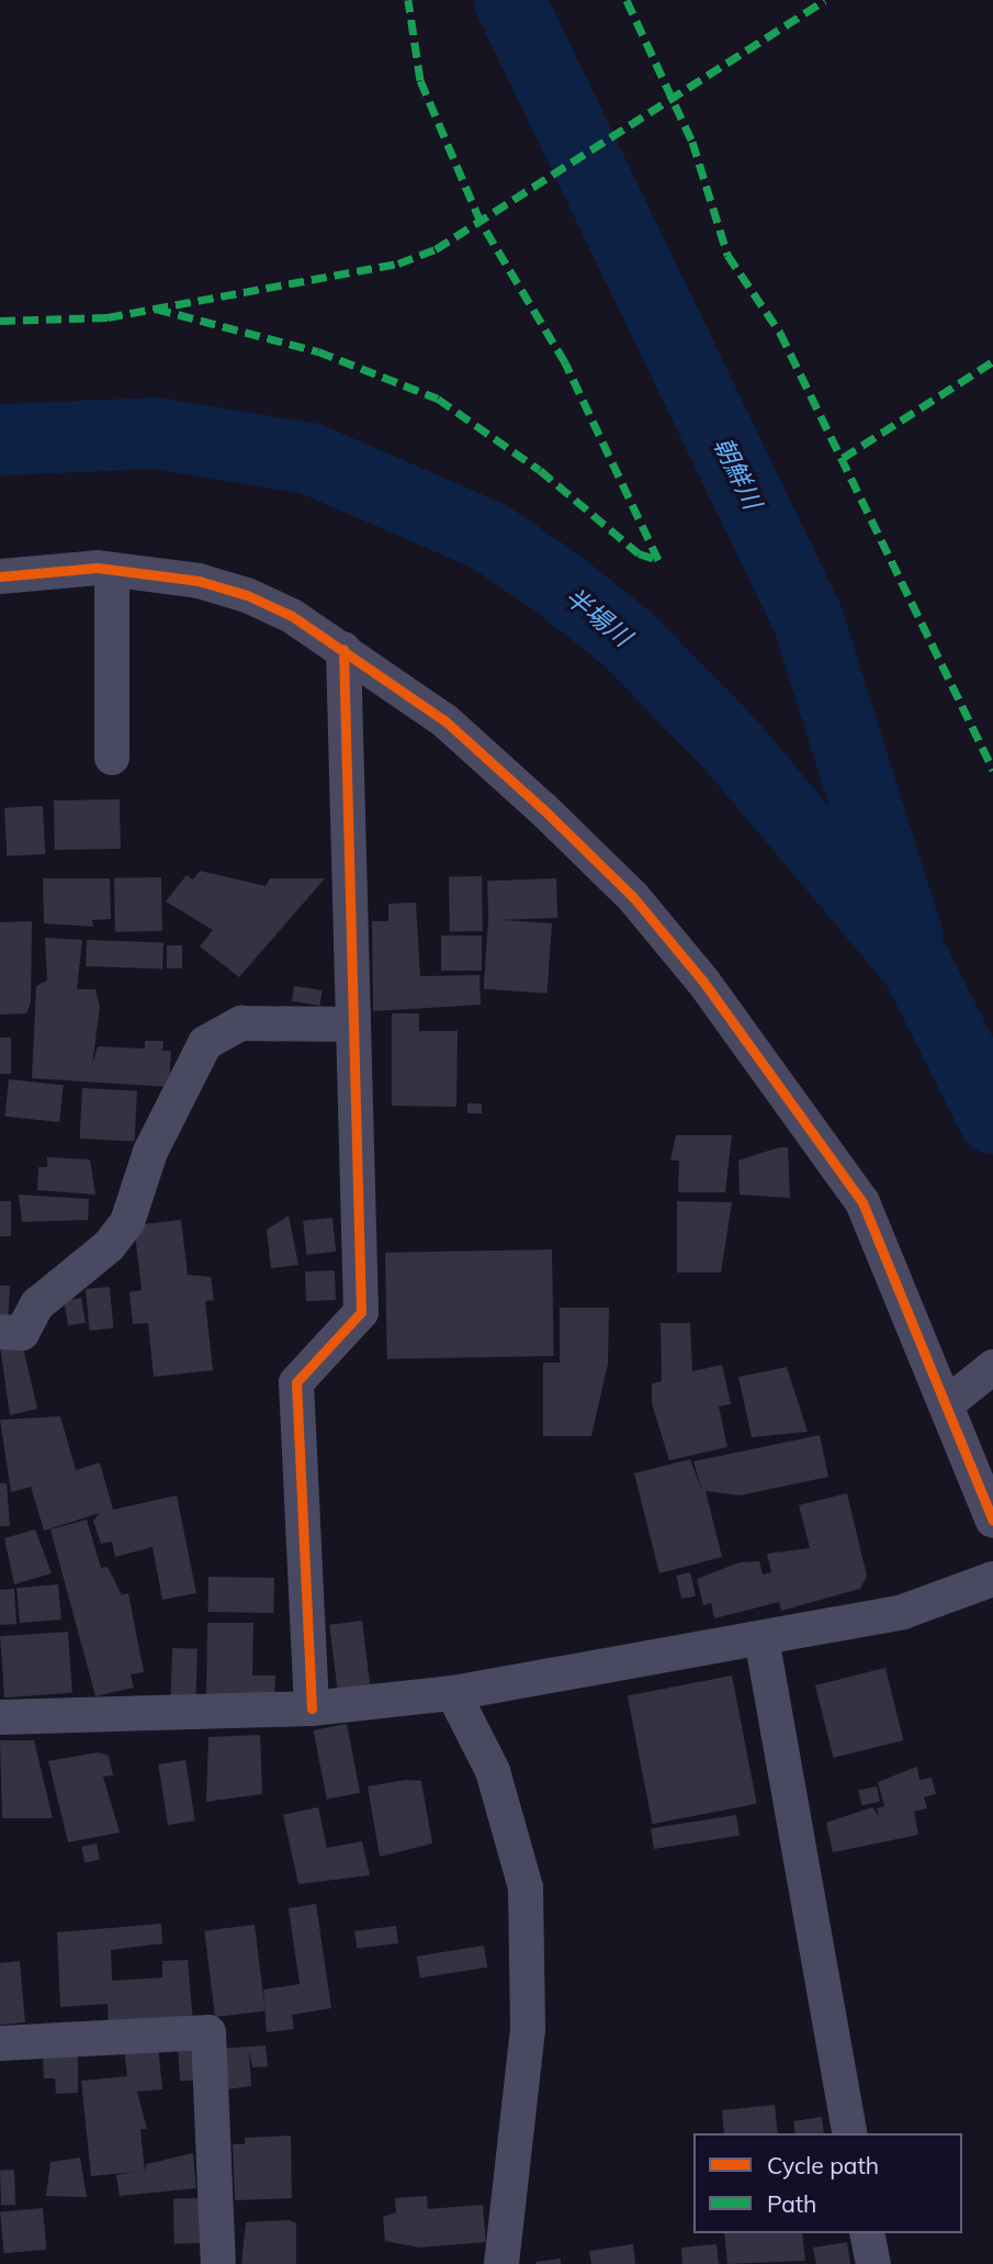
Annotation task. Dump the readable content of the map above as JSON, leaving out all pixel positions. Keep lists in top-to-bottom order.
{
  "water": ["朝鮮川", "半場川"],
  "legend": ["Cycle path", "Path"]
}
